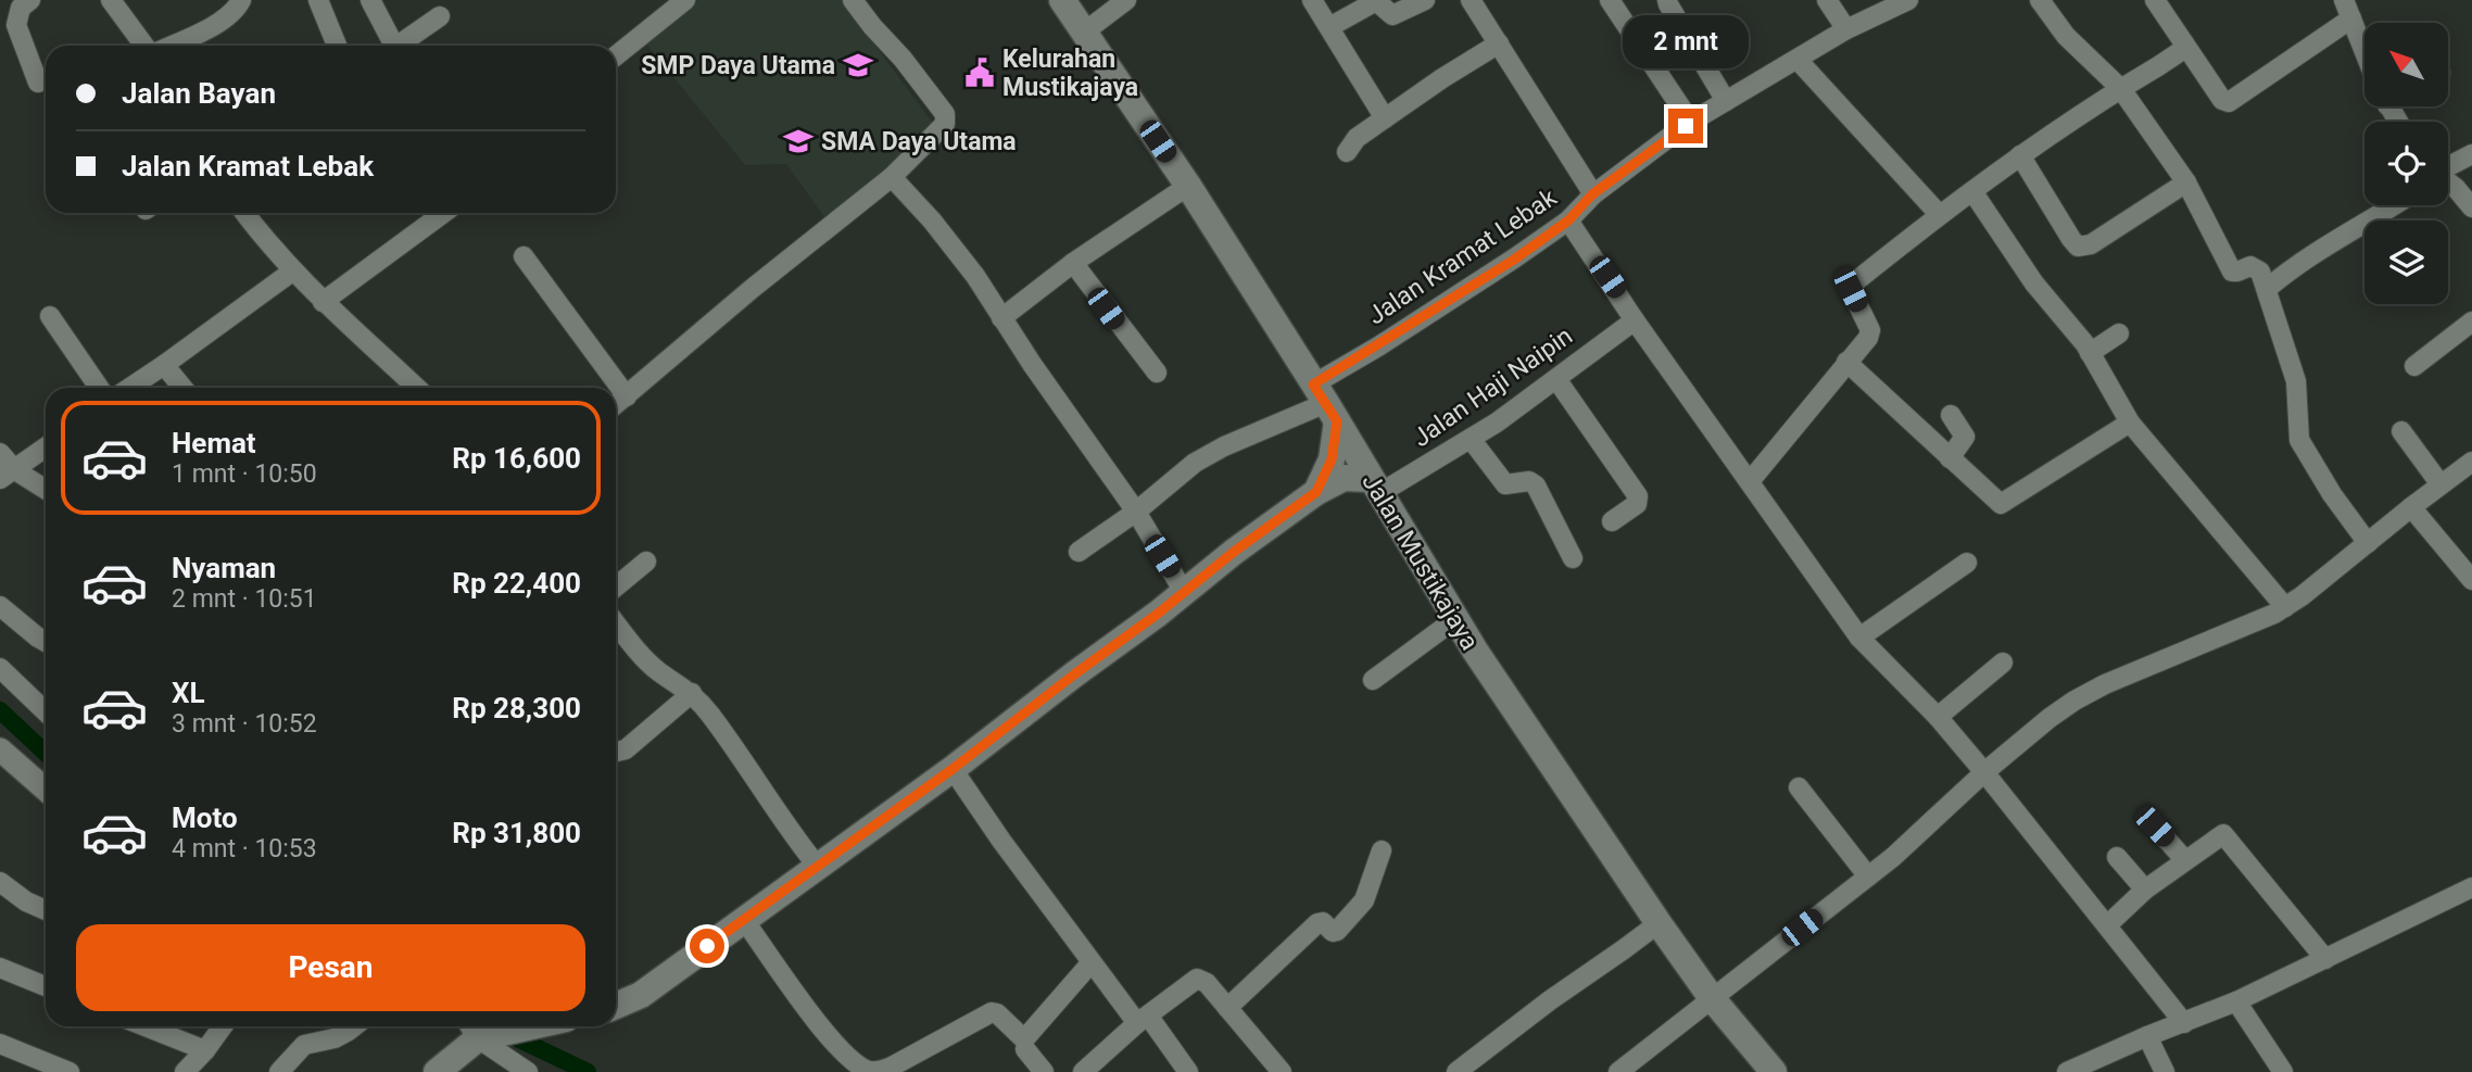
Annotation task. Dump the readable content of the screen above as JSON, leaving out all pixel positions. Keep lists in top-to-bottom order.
{
  "streets": {
    "main road": ["Jalan Mustikajaya"],
    "street": ["Jalan Kramat Lebak", "Jalan Haji Naipin"]
  },
  "crossings": [
    ["Jalan Kramat Lebak", "Jalan Mustikajaya"],
    ["Jalan Haji Naipin", "Jalan Mustikajaya"]
  ],
  "places": {
    "school or university": ["SMP Daya Utama", "SMA Daya Utama"],
    "public building": ["Kelurahan Mustikajaya"]
  },
  "north": "top left",
  "page": {
    "bubble": "2 mnt",
    "banner": ["Jalan Bayan", "Jalan Kramat Lebak"],
    "list": [
      {
        "name": "Hemat",
        "note": "1 mnt · 10:50",
        "value": "Rp 16,600"
      },
      {
        "name": "Nyaman",
        "note": "2 mnt · 10:51",
        "value": "Rp 22,400"
      },
      {
        "name": "XL",
        "note": "3 mnt · 10:52",
        "value": "Rp 28,300"
      },
      {
        "name": "Moto",
        "note": "4 mnt · 10:53",
        "value": "Rp 31,800"
      }
    ],
    "buttons": "Pesan"
  }
}
